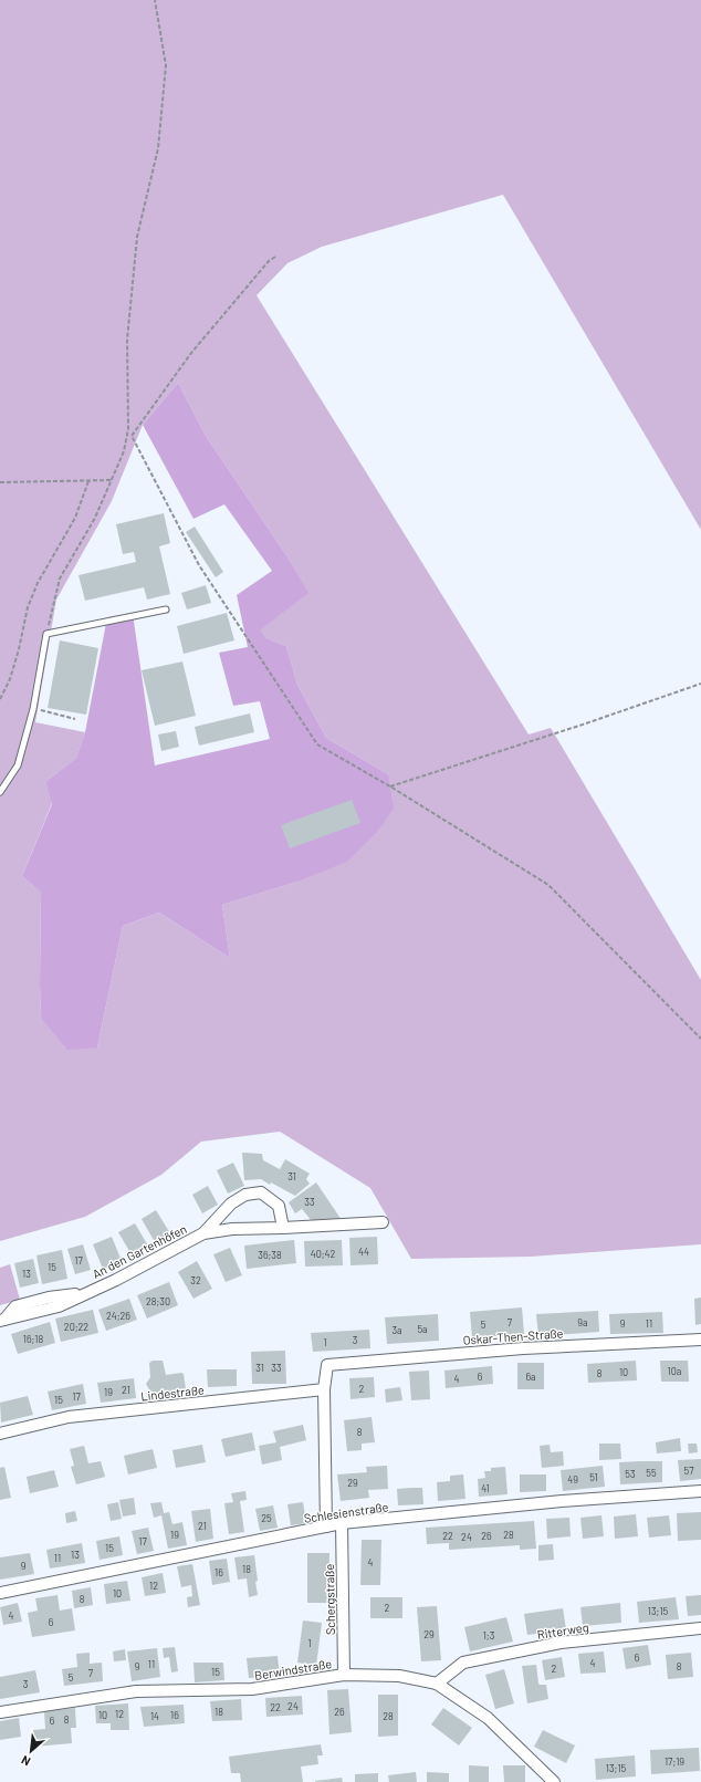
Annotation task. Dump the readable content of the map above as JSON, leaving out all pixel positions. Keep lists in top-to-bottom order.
{
  "streets": {
    "street": [
      "An den Gartenhöfen",
      "Oskar-Then-Straße",
      "Lindestraße",
      "Schlesienstraße",
      "Schergstraße",
      "Ritterweg",
      "Berwindstraße"
    ]
  },
  "crossings": [
    ["Oskar-Then-Straße", "Lindestraße"],
    ["Schlesienstraße", "Schergstraße"],
    ["Schergstraße", "Berwindstraße"],
    ["Ritterweg", "Berwindstraße"]
  ],
  "house_numbers": [
    "31",
    "33",
    "44",
    "40;42",
    "36;38",
    "17",
    "15",
    "13",
    "32",
    "28;30",
    "24;26",
    "7",
    "9a",
    "9",
    "11",
    "5",
    "20;22",
    "5a",
    "3a",
    "16;18",
    "3",
    "1",
    "31",
    "33",
    "10a",
    "10",
    "8",
    "6",
    "6a",
    "4",
    "2",
    "21",
    "19",
    "17",
    "15",
    "8",
    "57",
    "55",
    "53",
    "51",
    "49",
    "29",
    "41",
    "25",
    "21",
    "19",
    "28",
    "22",
    "26",
    "24",
    "17",
    "15",
    "13",
    "11",
    "4",
    "9",
    "18",
    "16",
    "12",
    "10",
    "8",
    "2",
    "13;15",
    "4",
    "6",
    "29",
    "1;3",
    "1",
    "6",
    "4",
    "11",
    "9",
    "8",
    "2",
    "15",
    "7",
    "5",
    "3",
    "24",
    "22",
    "18",
    "26",
    "12",
    "10",
    "16",
    "14",
    "28",
    "8",
    "6",
    "17;19",
    "13;15"
  ],
  "north": "bottom left"
}
